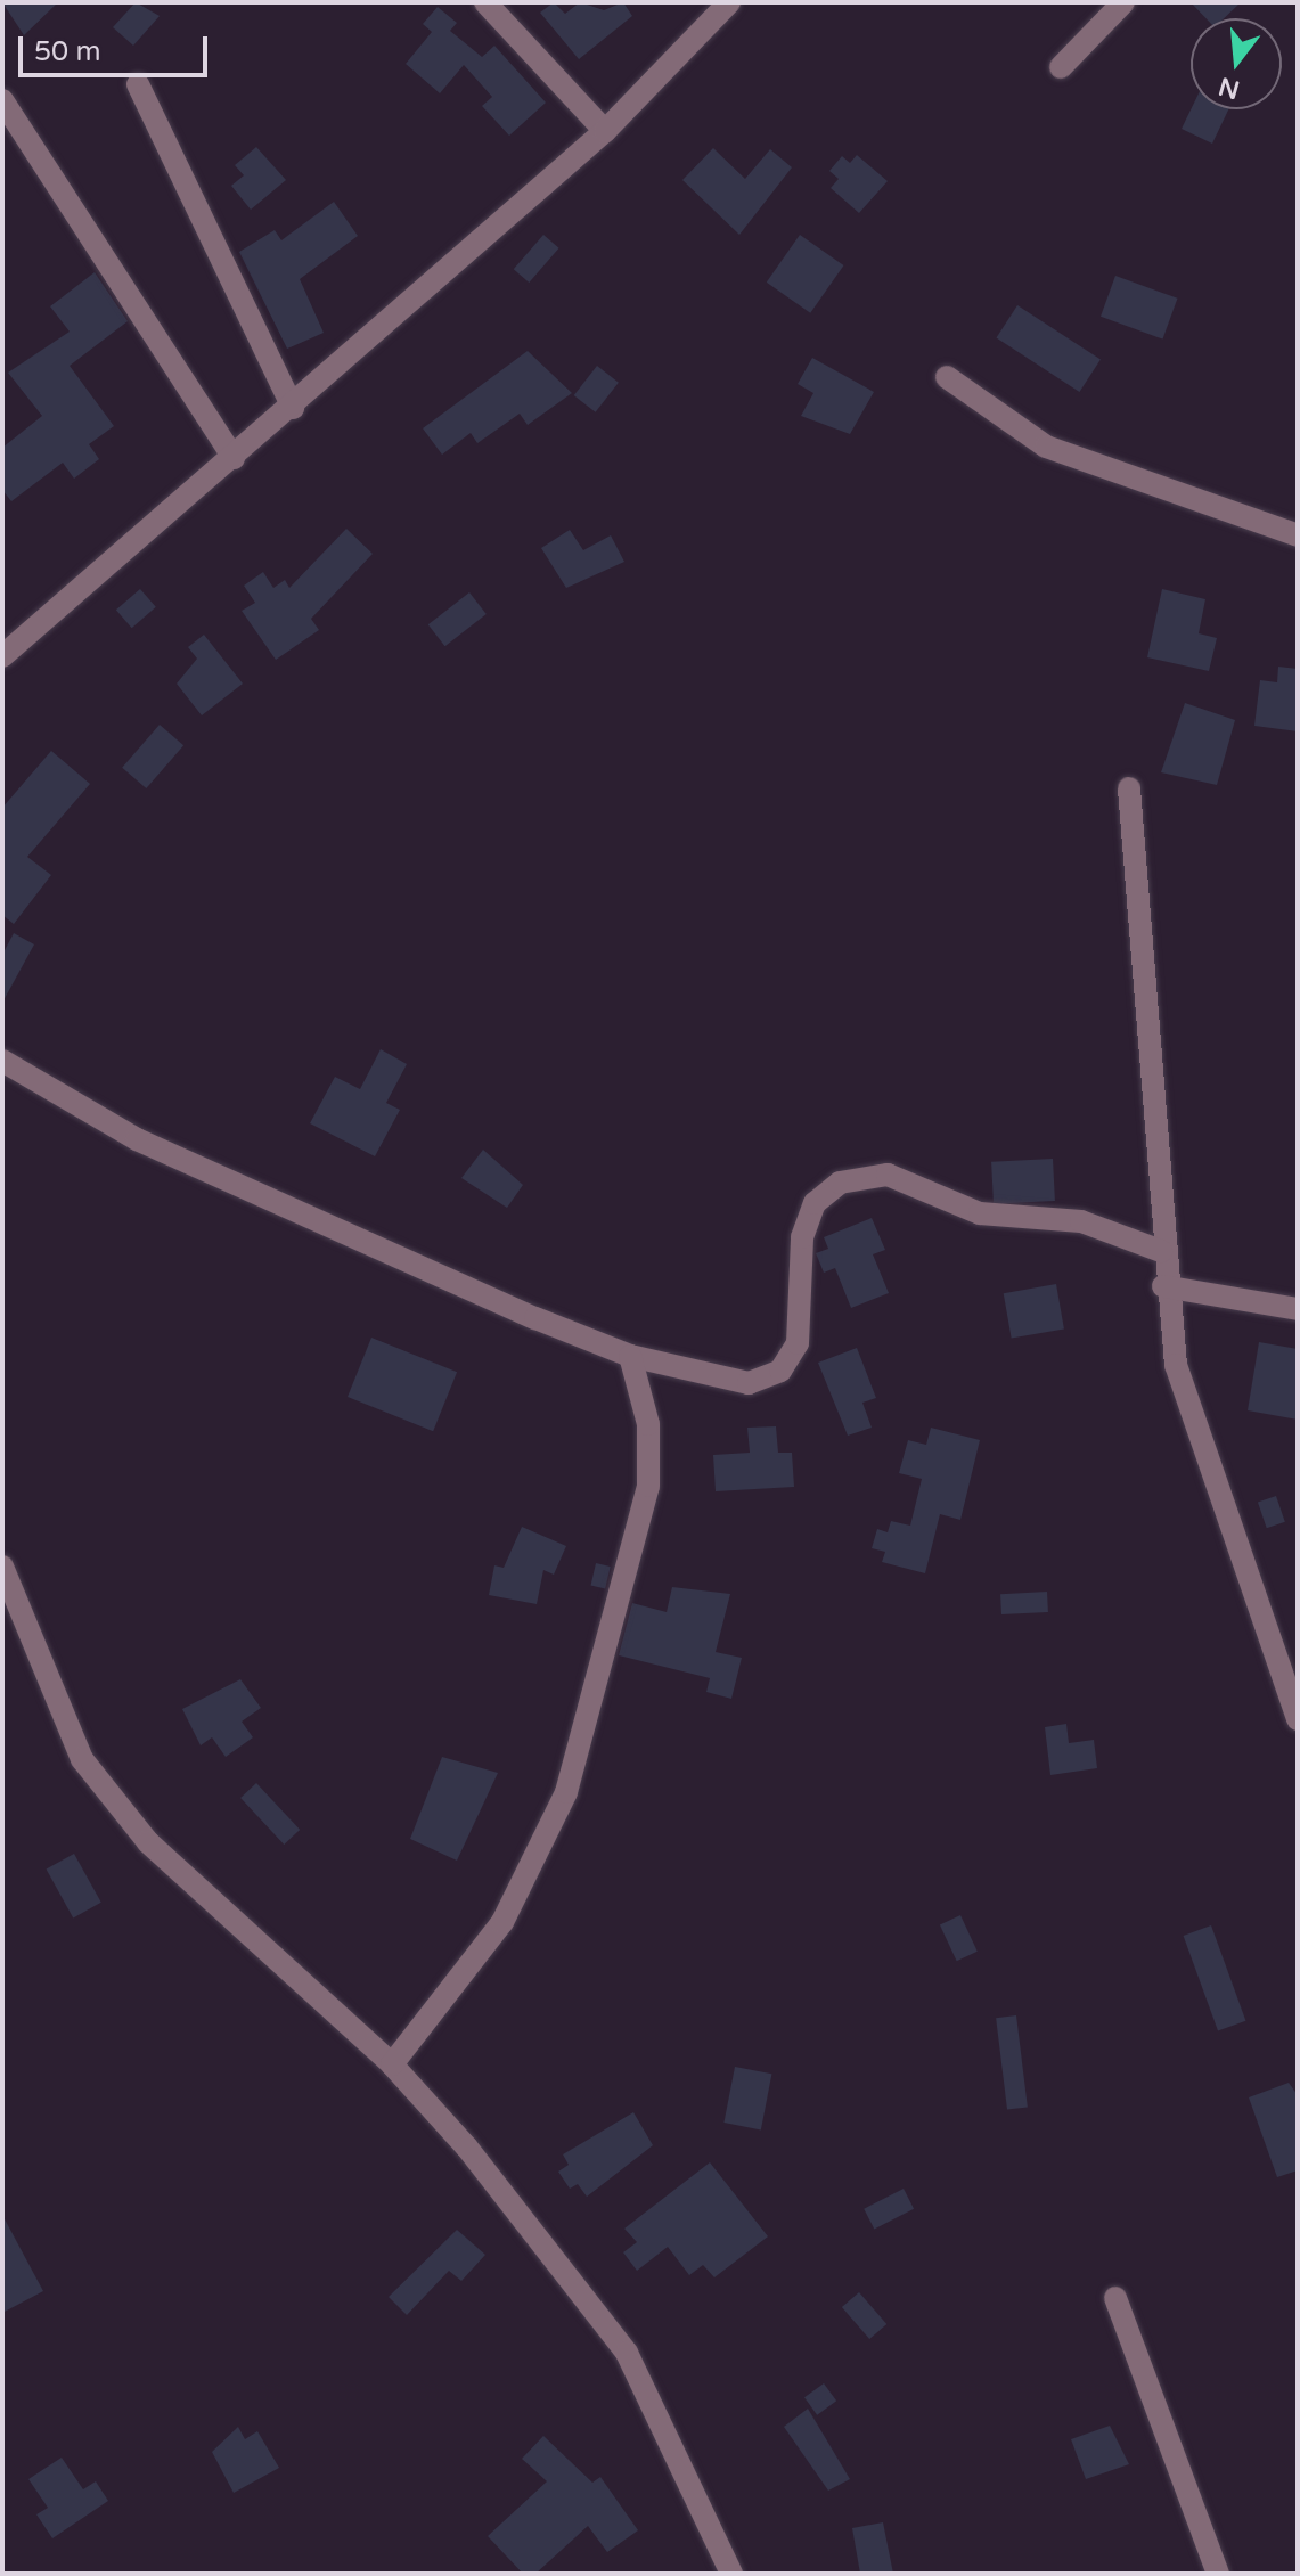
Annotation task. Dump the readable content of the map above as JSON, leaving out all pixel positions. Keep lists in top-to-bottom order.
{
  "scale_bar": "50 m",
  "north": "bottom"
}
